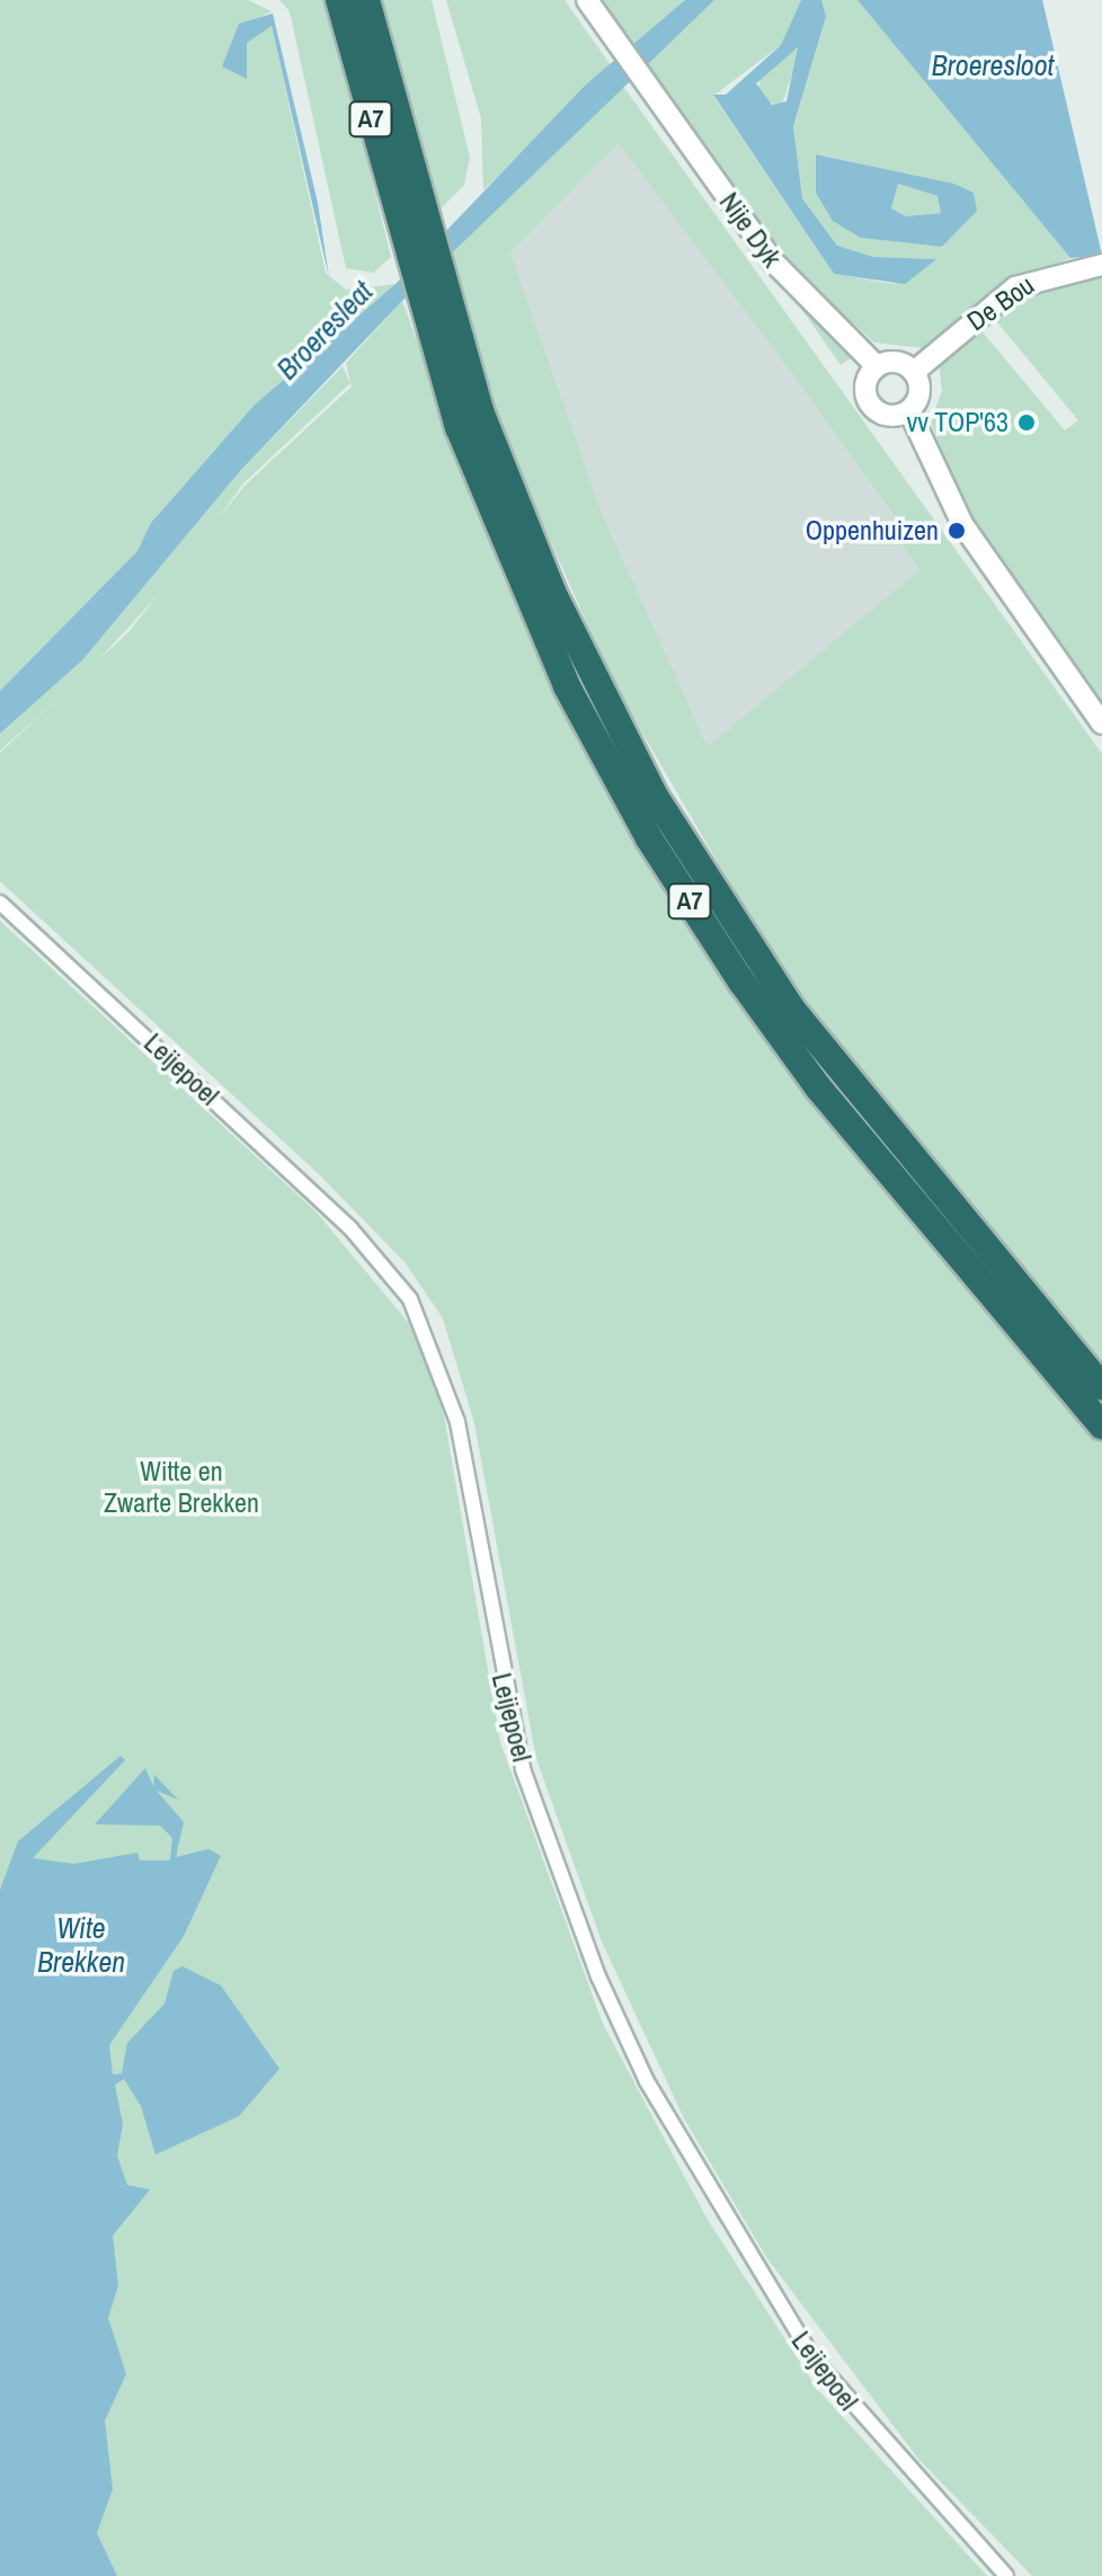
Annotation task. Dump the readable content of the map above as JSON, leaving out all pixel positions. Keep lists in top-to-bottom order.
{
  "streets": {
    "highway": ["A7"],
    "street": ["Nije Dyk", "De Bou", "Leijepoel"]
  },
  "crossings": [
    ["Nije Dyk", "De Bou"]
  ],
  "water": ["Broeresloot", "Broeresleat", "Wite Brekken"],
  "parks": ["Witte en Zwarte Brekken"],
  "places": ["vv TOP'63", "Oppenhuizen"]
}
